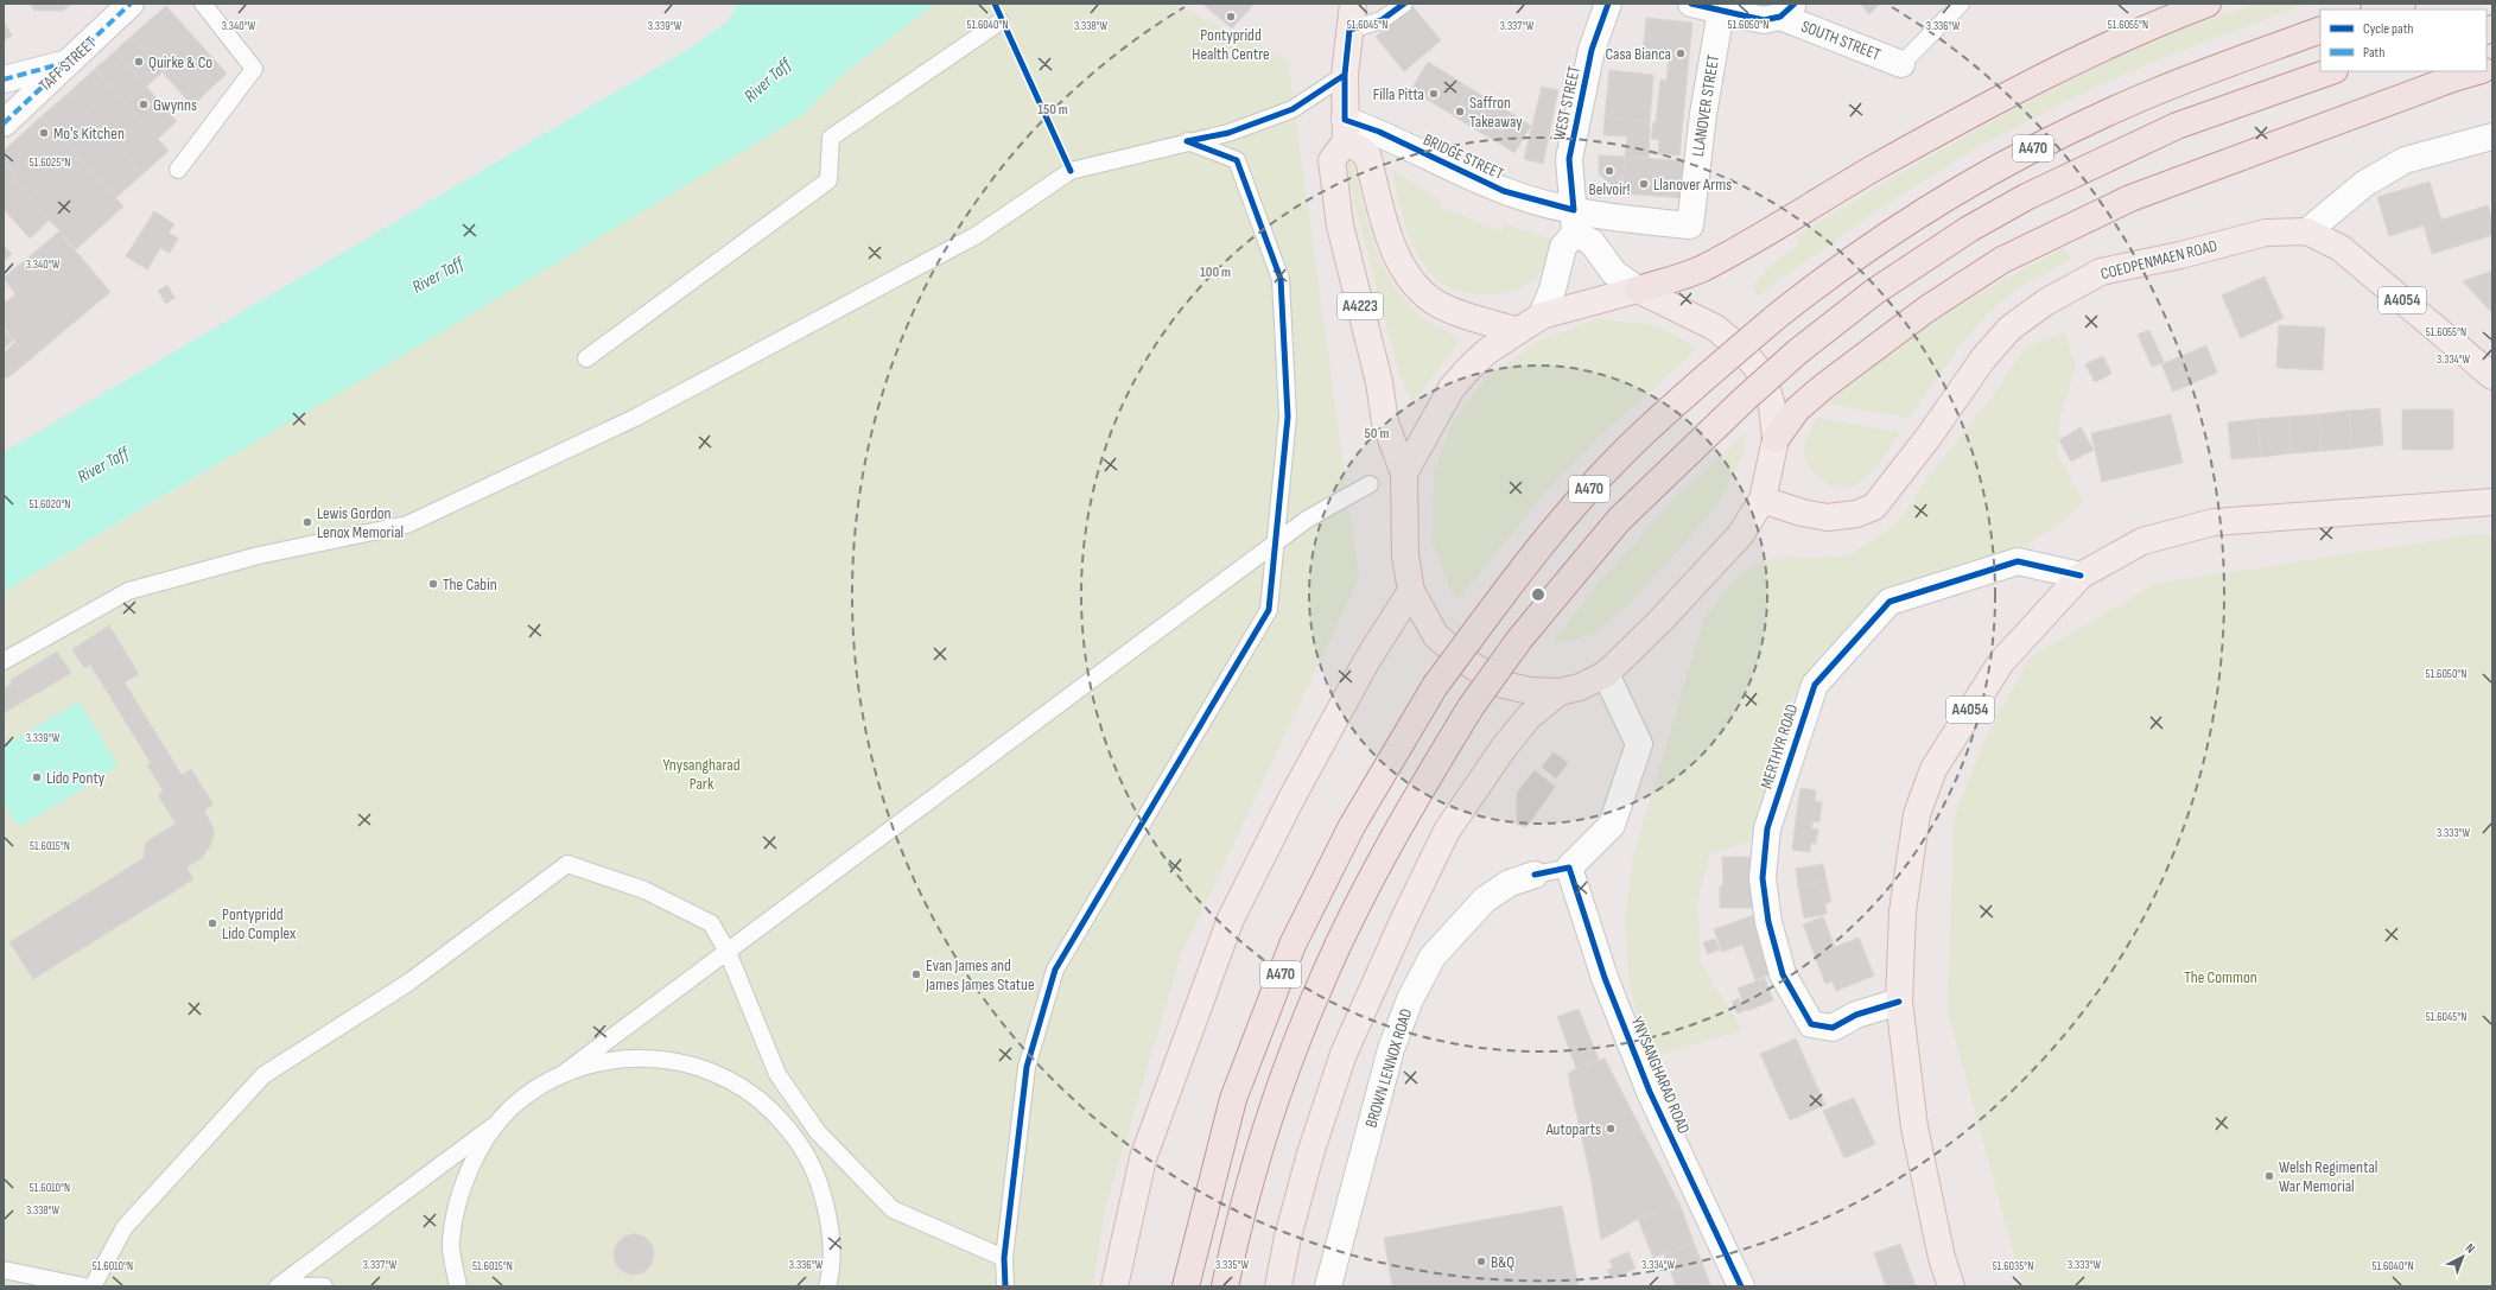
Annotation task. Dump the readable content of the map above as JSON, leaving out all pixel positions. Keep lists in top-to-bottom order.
{
  "streets": {
    "highway": ["A470"],
    "main road": ["COEDPENMAEN ROAD", "A4054", "A4223"],
    "street": [
      "SOUTH STREET",
      "TAFF STREET",
      "WEST STREET",
      "LLANOVER STREET",
      "BRIDGE STREET",
      "MERTHYR ROAD",
      "BROWN LENNOX ROAD",
      "YNYSANGHARAD ROAD"
    ]
  },
  "crossings": [
    ["SOUTH STREET", "LLANOVER STREET"],
    ["WEST STREET", "LLANOVER STREET"],
    ["WEST STREET", "BRIDGE STREET"],
    ["LLANOVER STREET", "BRIDGE STREET"],
    ["BRIDGE STREET", "A4223"],
    ["COEDPENMAEN ROAD", "A4054"],
    ["A4054", "MERTHYR ROAD"]
  ],
  "water": ["River Taff"],
  "parks": ["Ynysangharad Park", "The Common"],
  "places": [
    "Pontypridd Health Centre",
    "Casa Bianca",
    "Quirke & Co",
    "Filla Pitta",
    "Gwynns",
    "Saffron Takeaway",
    "Mo's Kitchen",
    "Belvoir!",
    "Llanover Arms",
    "Lewis Gordon Lenox Memorial",
    "The Cabin",
    "Lido Ponty",
    "Pontypridd Lido Complex",
    "Evan James and James James Statue",
    "Autoparts",
    "Welsh Regimental War Memorial",
    "B&Q"
  ],
  "legend": ["Cycle path", "Path"],
  "north": "top right",
  "coordinates": [
    "51.6040°N",
    "51.6045°N",
    "51.6050°N",
    "51.6055°N",
    "3.340°W",
    "3.339°W",
    "3.338°W",
    "3.337°W",
    "3.336°W",
    "51.6025°N",
    "3.334°W",
    "51.6020°N",
    "3.333°W",
    "51.6015°N",
    "51.6010°N",
    "3.335°W",
    "51.6035°N"
  ],
  "rings": ["150 m", "100 m", "50 m"]
}
